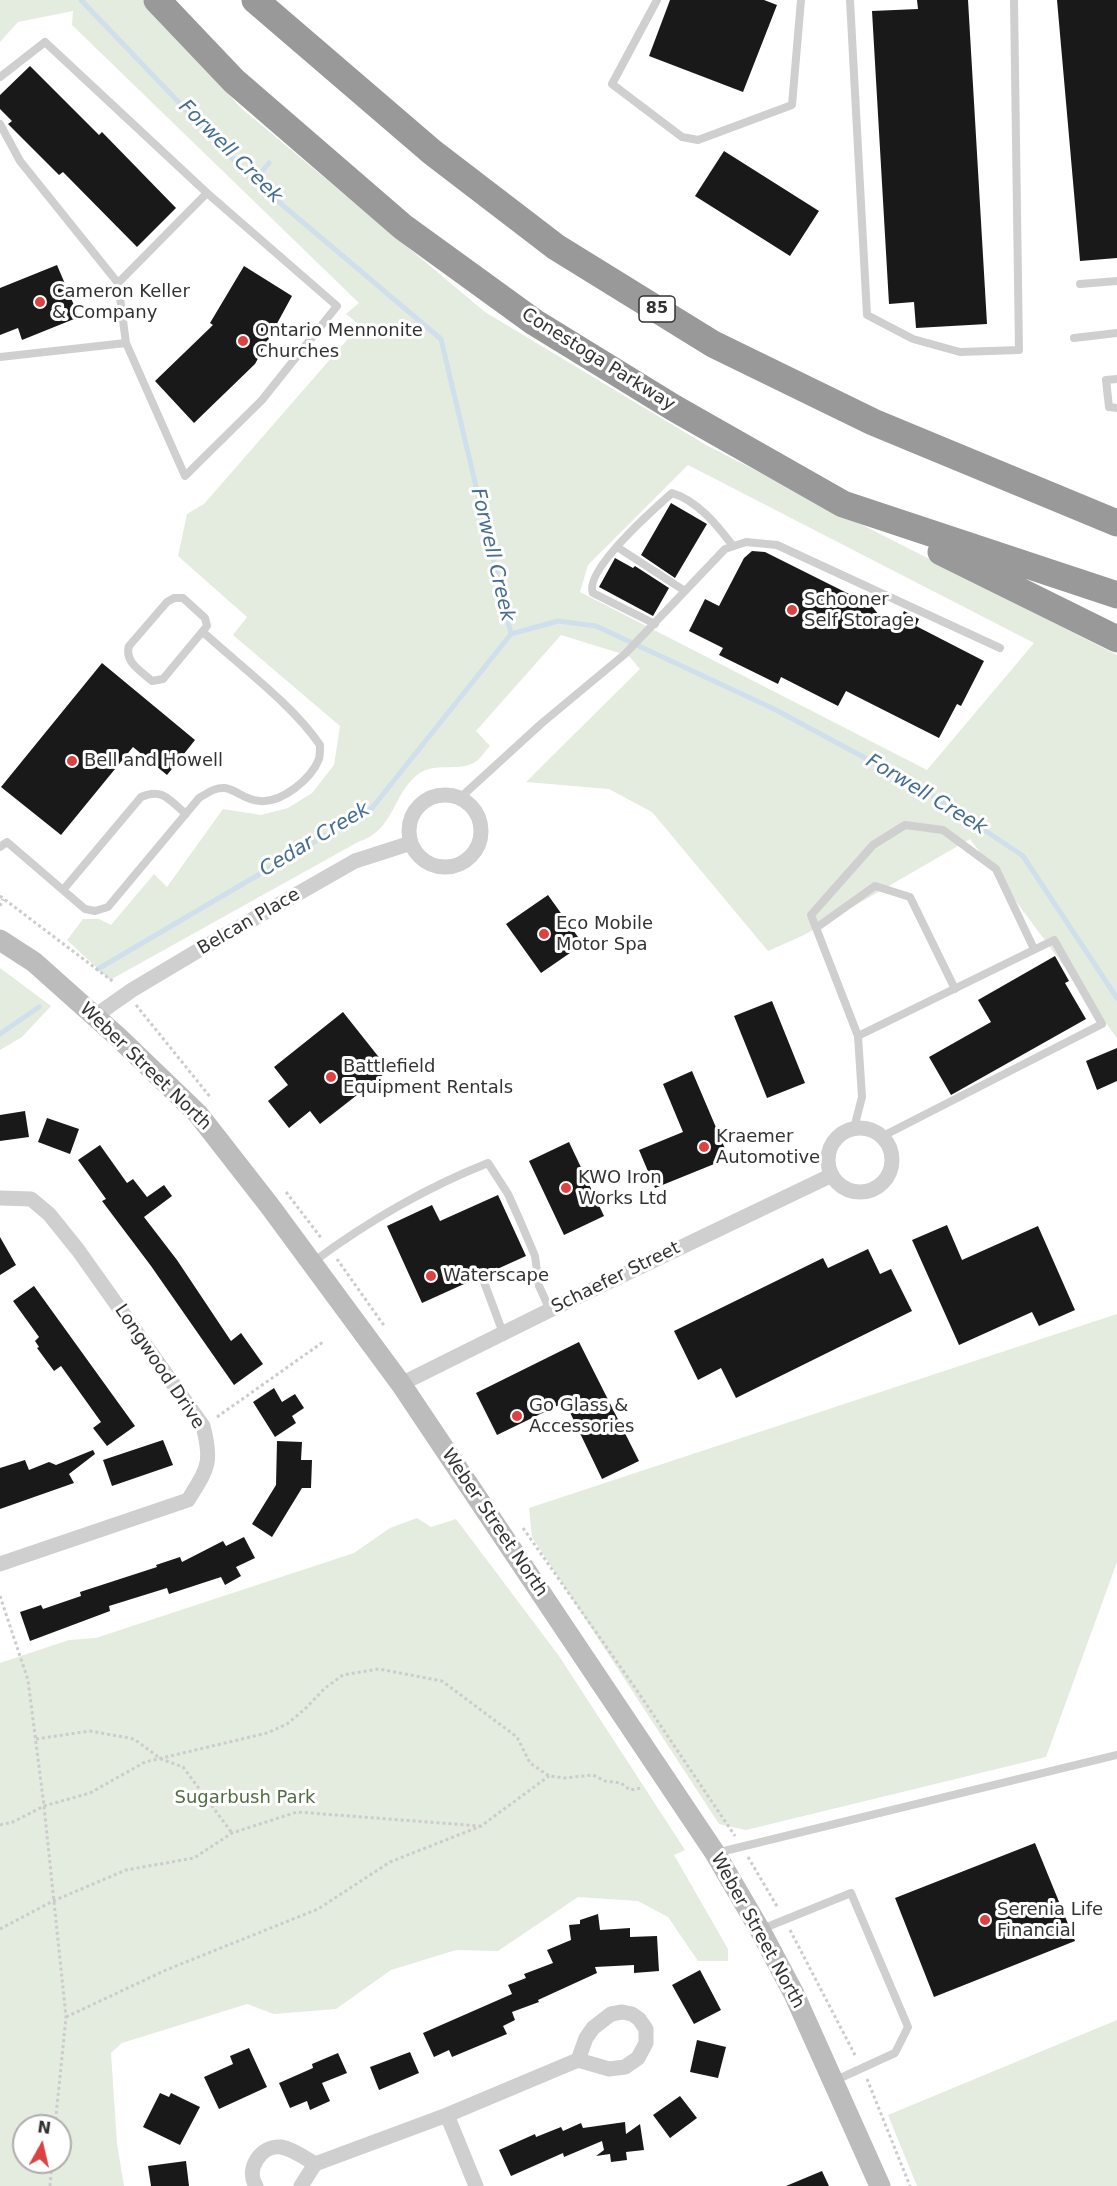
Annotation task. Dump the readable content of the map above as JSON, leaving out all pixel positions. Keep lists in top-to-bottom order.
{
  "streets": {
    "highway": ["85", "Conestoga Parkway"],
    "main road": ["Weber Street North"],
    "street": ["Belcan Place", "Schaefer Street", "Longwood Drive"]
  },
  "crossings": [
    ["Belcan Place", "Weber Street North"],
    ["Weber Street North", "Schaefer Street"]
  ],
  "water": ["Forwell Creek", "Cedar Creek"],
  "parks": ["Sugarbush Park"],
  "places": [
    "Cameron Keller & Company",
    "Ontario Mennonite Churches",
    "Schooner Self Storage",
    "Bell and Howell",
    "Eco Mobile Motor Spa",
    "Battlefield Equipment Rentals",
    "Kraemer Automotive",
    "KWO Iron Works Ltd",
    "Waterscape",
    "Go Glass & Accessories",
    "Serenia Life Financial"
  ],
  "north": "top"
}
